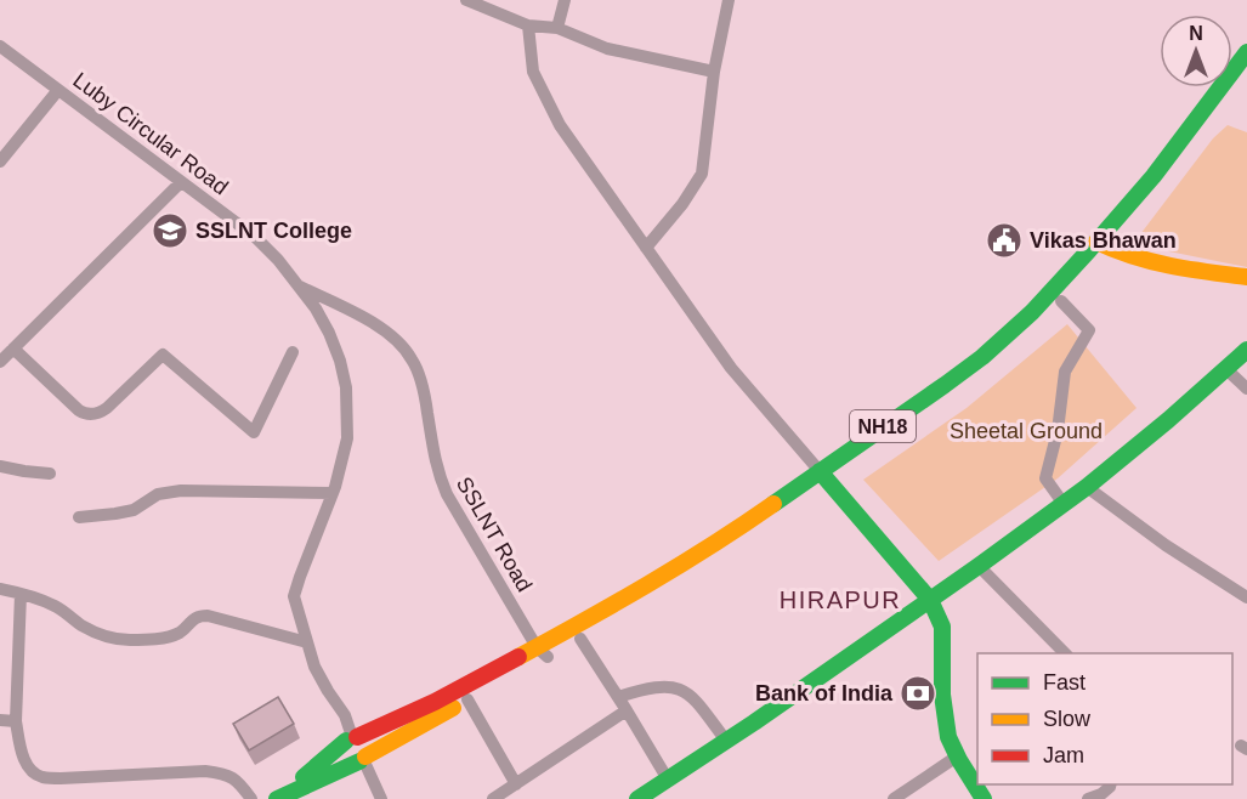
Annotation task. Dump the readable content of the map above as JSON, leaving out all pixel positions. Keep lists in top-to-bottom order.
{
  "streets": {
    "main road": ["NH18"],
    "street": ["Luby Circular Road", "SSLNT Road"]
  },
  "crossings": [
    ["Luby Circular Road", "NH18"],
    ["Luby Circular Road", "SSLNT Road"],
    ["NH18", "SSLNT Road"]
  ],
  "districts": ["HIRAPUR"],
  "parks": ["Sheetal Ground"],
  "places": {
    "school or university": ["SSLNT College"],
    "public building": ["Vikas Bhawan"],
    "bank": ["Bank of India"]
  },
  "legend": ["Fast", "Slow", "Jam"],
  "north": "top"
}
